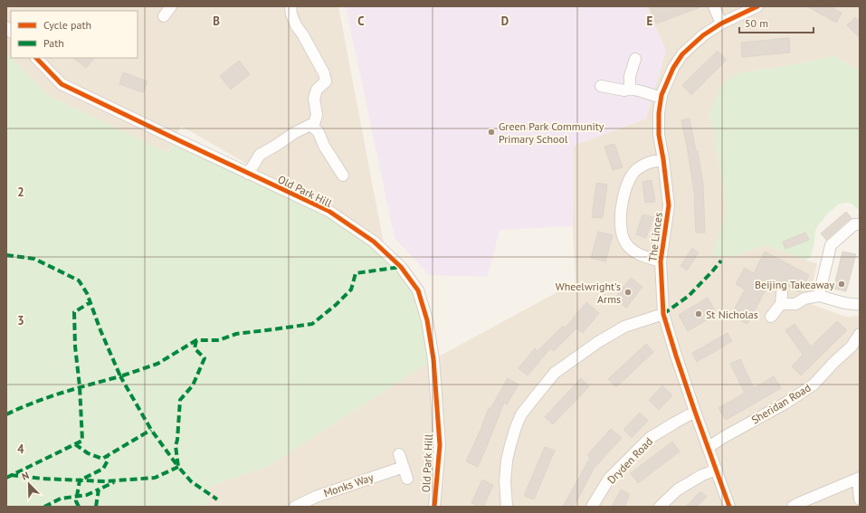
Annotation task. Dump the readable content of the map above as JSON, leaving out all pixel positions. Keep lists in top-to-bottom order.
{
  "streets": {
    "street": [
      "Old Park Hill",
      "The Linces",
      "Sheridan Road",
      "Dryden Road",
      "Monks Way"
    ]
  },
  "crossings": [
    ["The Linces", "Sheridan Road"],
    ["The Linces", "Dryden Road"]
  ],
  "places": [
    "Green Park Community Primary School",
    "Beijing Takeaway",
    "Wheelwright's Arms",
    "St Nicholas"
  ],
  "legend": ["Cycle path", "Path"],
  "scale_bar": "50 m",
  "north": "top left",
  "grid": {
    "columns": [
      "B",
      "C",
      "D",
      "E"
    ],
    "rows": ["2", "3", "4"]
  }
}
